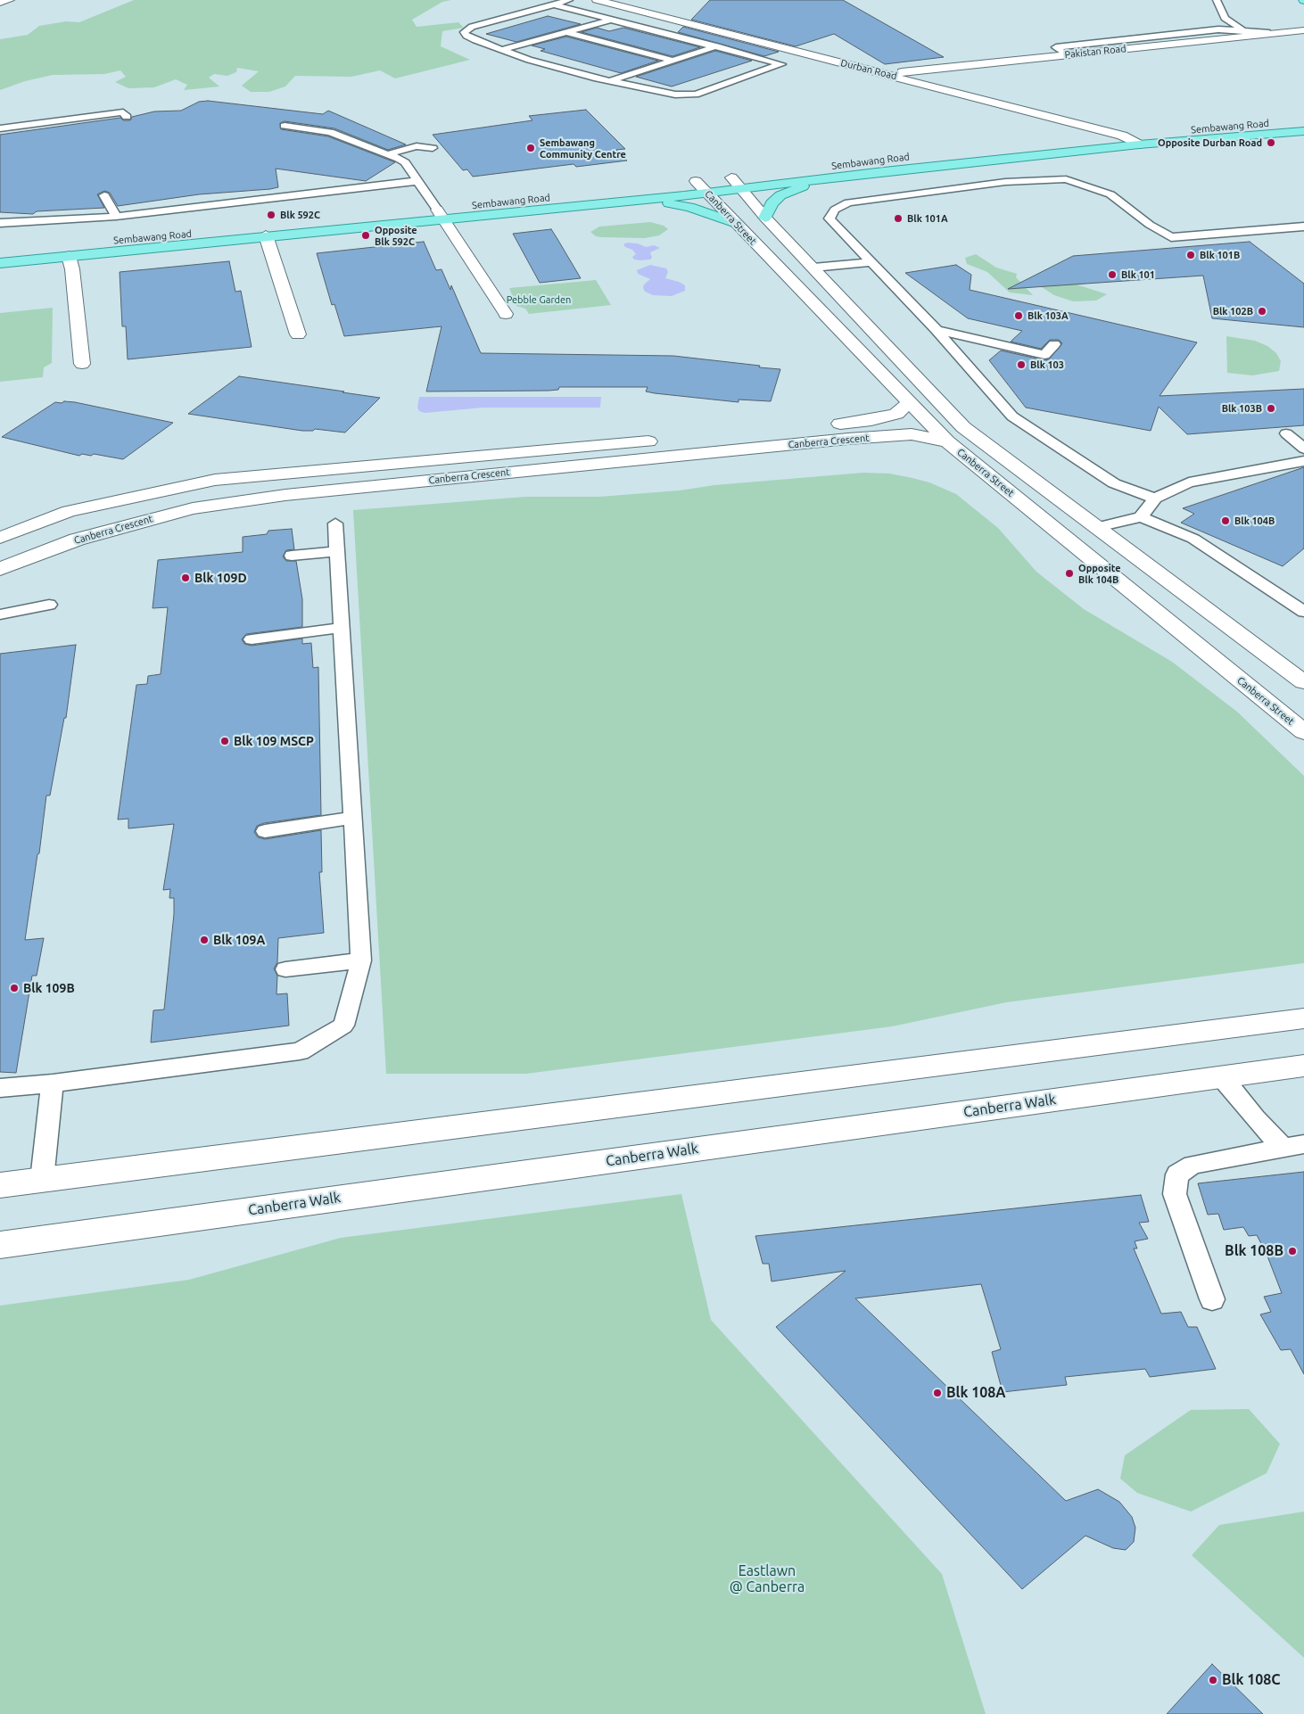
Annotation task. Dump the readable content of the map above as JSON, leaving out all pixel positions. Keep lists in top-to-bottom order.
{
  "streets": {
    "main road": ["Sembawang Road"],
    "street": [
      "Pakistan Road",
      "Durban Road",
      "Canberra Street",
      "Canberra Crescent",
      "Canberra Walk"
    ]
  },
  "crossings": [
    ["Pakistan Road", "Durban Road"],
    ["Durban Road", "Sembawang Road"],
    ["Sembawang Road", "Canberra Street"],
    ["Canberra Street", "Canberra Crescent"]
  ],
  "parks": ["Pebble Garden", "Eastlawn @ Canberra"],
  "places": [
    "Opposite Durban Road",
    "Sembawang Community Centre",
    "Blk 592C",
    "Blk 101A",
    "Opposite Blk 592C",
    "Blk 101B",
    "Blk 101",
    "Blk 102B",
    "Blk 103A",
    "Blk 103",
    "Blk 103B",
    "Blk 104B",
    "Opposite Blk 104B",
    "Blk 109D",
    "Blk 109 MSCP",
    "Blk 109A",
    "Blk 109B",
    "Blk 108B",
    "Blk 108A",
    "Blk 108C"
  ]
}
